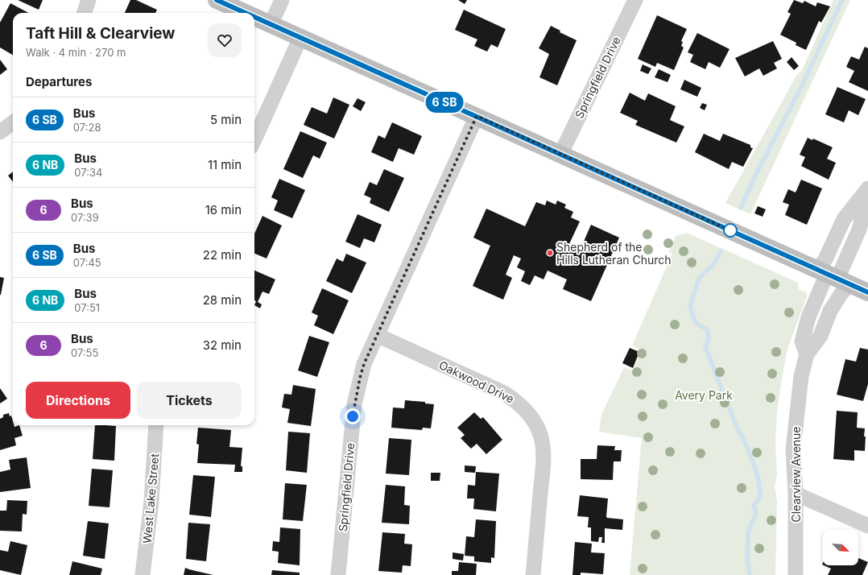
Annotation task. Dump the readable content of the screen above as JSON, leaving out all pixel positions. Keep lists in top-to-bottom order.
{
  "streets": {
    "street": [
      "Springfield Drive",
      "Oakwood Drive",
      "Clearview Avenue",
      "West Lake Street"
    ]
  },
  "crossings": [
    ["Springfield Drive", "Oakwood Drive"]
  ],
  "parks": ["Avery Park"],
  "places": ["Shepherd of the Hills Lutheran Church"],
  "north": "bottom right",
  "page": {
    "on_map": "6 SB",
    "heading": [
      ["Taft Hill & Clearview", "Walk · 4 min · 270 m"],
      "Departures"
    ],
    "list": [
      {
        "mark": "6 SB",
        "name": "Bus",
        "note": "07:28",
        "value": "5 min"
      },
      {
        "mark": "6 NB",
        "name": "Bus",
        "note": "07:34",
        "value": "11 min"
      },
      {
        "mark": "6",
        "name": "Bus",
        "note": "07:39",
        "value": "16 min"
      },
      {
        "mark": "6 SB",
        "name": "Bus",
        "note": "07:45",
        "value": "22 min"
      },
      {
        "mark": "6 NB",
        "name": "Bus",
        "note": "07:51",
        "value": "28 min"
      },
      {
        "mark": "6",
        "name": "Bus",
        "note": "07:55",
        "value": "32 min"
      }
    ],
    "buttons": ["Directions", "Tickets"]
  }
}
